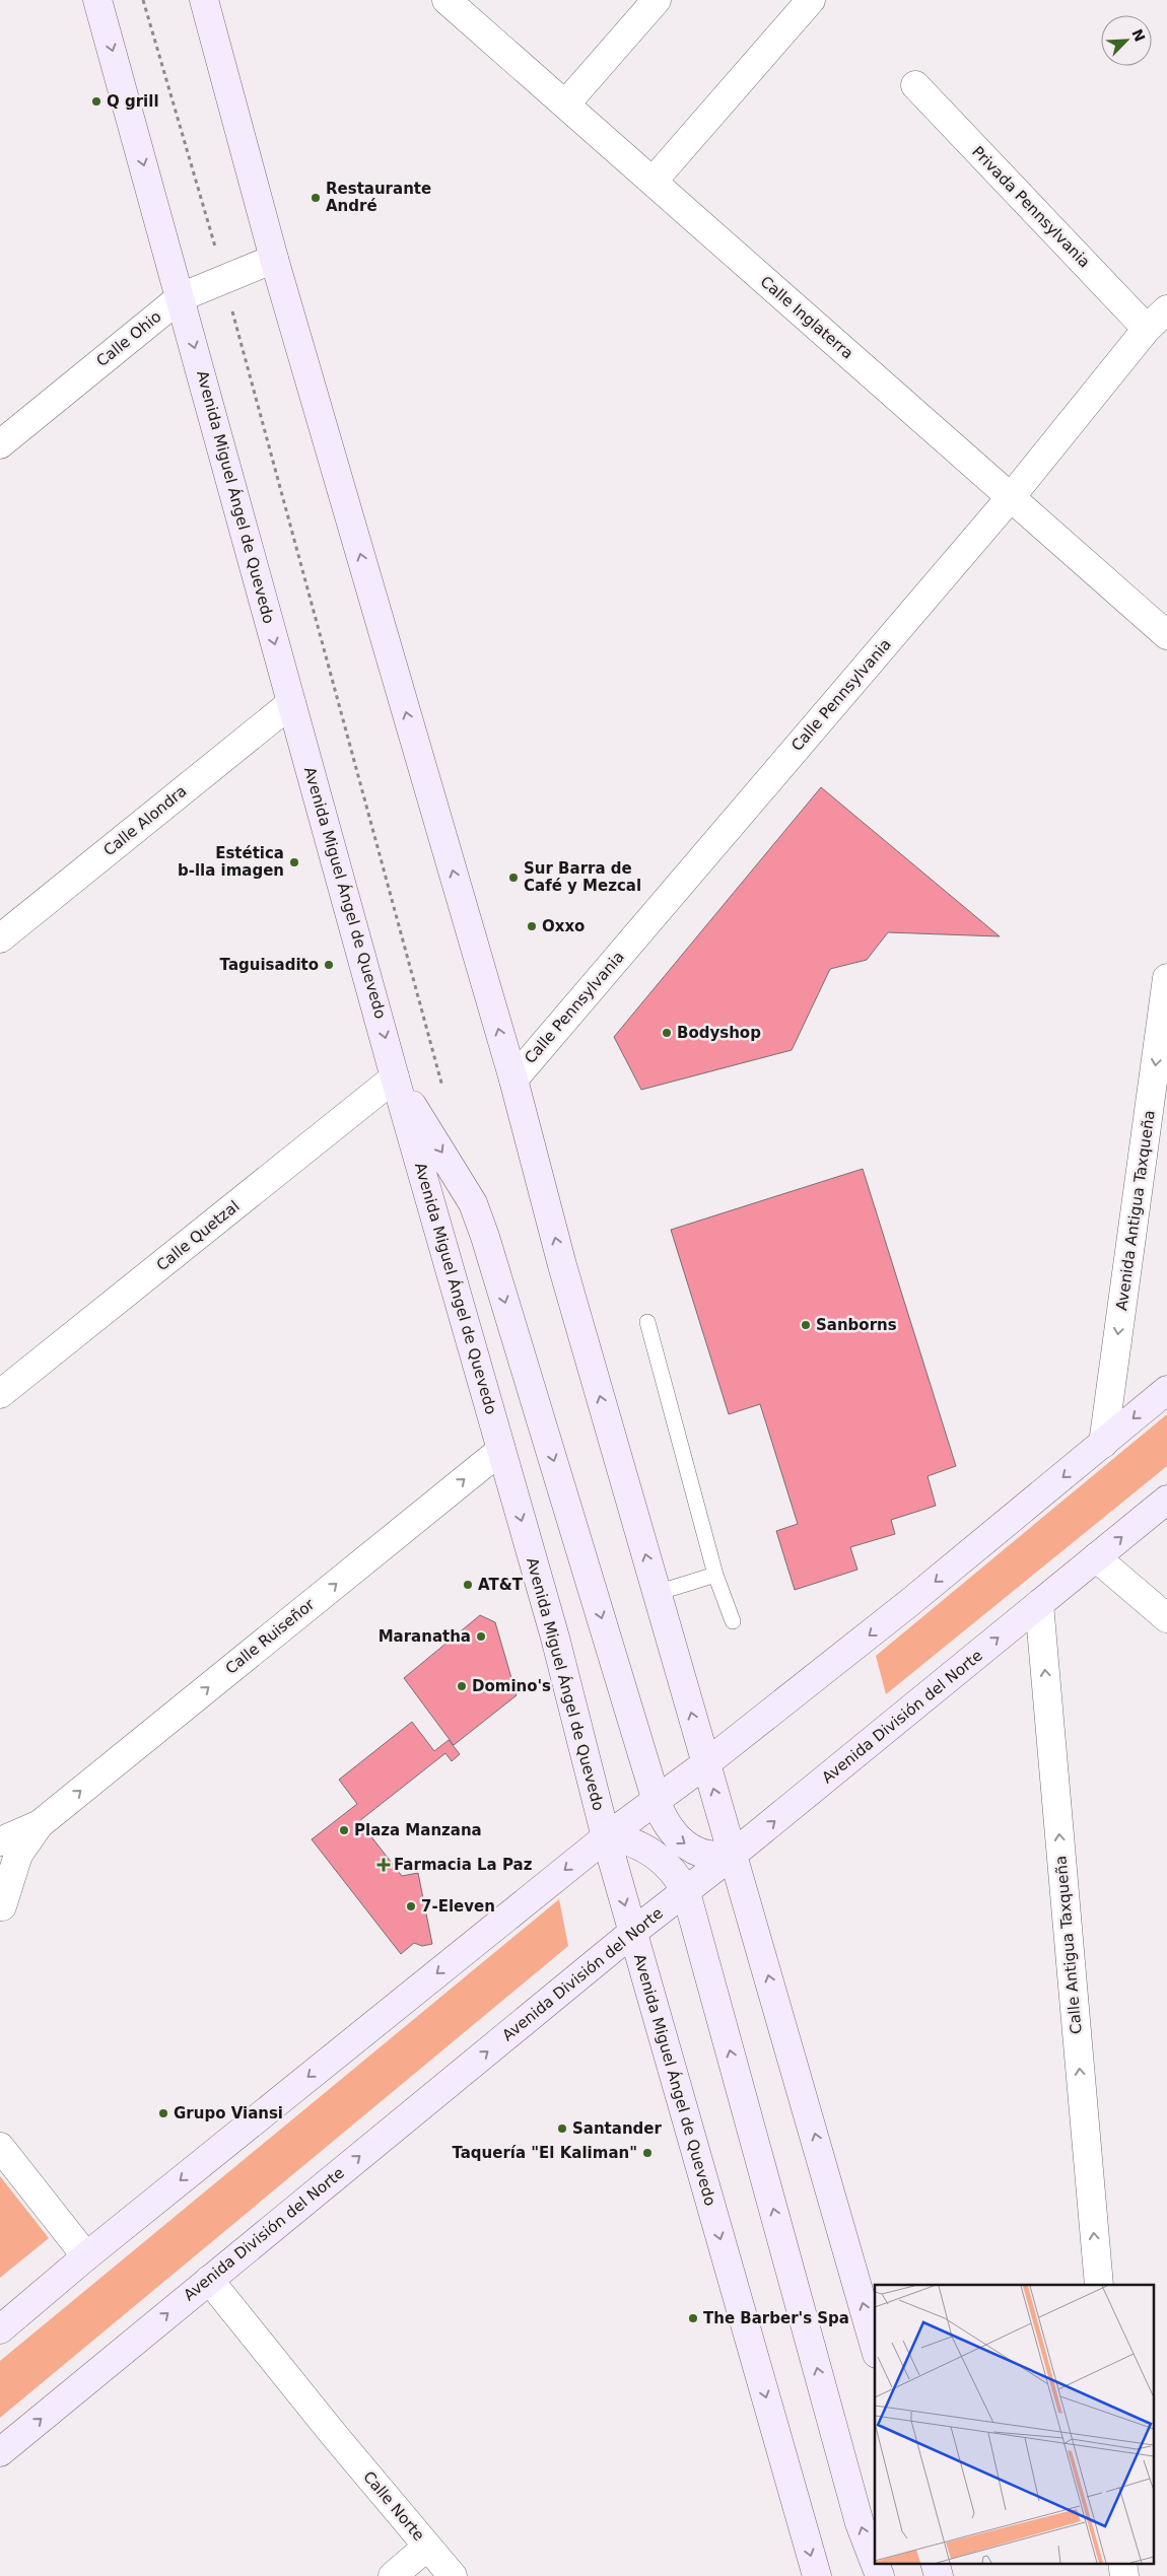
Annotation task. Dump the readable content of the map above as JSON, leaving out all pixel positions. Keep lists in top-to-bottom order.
{
  "streets": {
    "main road": ["Avenida Miguel Ángel de Quevedo", "Avenida División del Norte"],
    "street": [
      "Privada Pennsylvania",
      "Calle Inglaterra",
      "Calle Ohio",
      "Calle Pennsylvania",
      "Calle Alondra",
      "Avenida Antigua Taxqueña",
      "Calle Quetzal",
      "Calle Ruiseñor",
      "Calle Antigua Taxqueña",
      "Calle Norte"
    ]
  },
  "crossings": [
    ["Privada Pennsylvania", "Calle Pennsylvania"],
    ["Calle Inglaterra", "Calle Pennsylvania"],
    ["Calle Ohio", "Avenida Miguel Ángel de Quevedo"],
    ["Avenida Miguel Ángel de Quevedo", "Calle Alondra"],
    ["Avenida Miguel Ángel de Quevedo", "Calle Quetzal"],
    ["Avenida Miguel Ángel de Quevedo", "Calle Ruiseñor"],
    ["Avenida Miguel Ángel de Quevedo", "Avenida División del Norte"],
    ["Avenida División del Norte", "Calle Antigua Taxqueña"],
    ["Avenida División del Norte", "Calle Norte"]
  ],
  "one_way": ["Avenida Antigua Taxqueña", "Calle Ruiseñor", "Calle Antigua Taxqueña"],
  "places": {
    "other": [
      "Q grill",
      "Restaurante André",
      "Estética b-lla imagen",
      "Sur Barra de Café y Mezcal",
      "Oxxo",
      "Taguisadito",
      "Bodyshop",
      "Sanborns",
      "AT&T",
      "Maranatha",
      "Domino's",
      "Plaza Manzana",
      "7-Eleven",
      "Grupo Viansi",
      "Santander",
      "Taquería \"El Kaliman\"",
      "The Barber's Spa"
    ],
    "health": ["Farmacia La Paz"]
  },
  "north": "top right"
}
